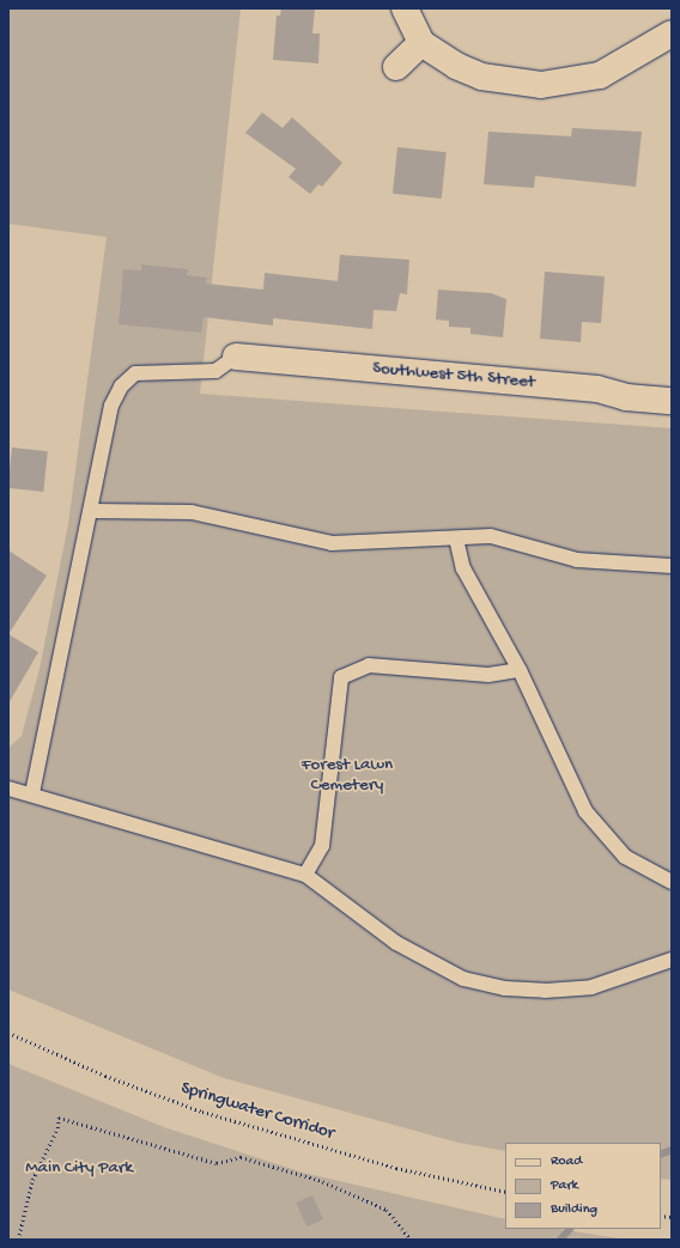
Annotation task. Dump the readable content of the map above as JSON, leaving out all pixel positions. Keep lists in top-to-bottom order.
{
  "streets": {
    "street": ["Southwest 5th Street"],
    "path": ["Springwater Corridor"]
  },
  "parks": ["Forest Lawn Cemetery", "Main City Park"],
  "legend": ["Road", "Park", "Building"]
}
